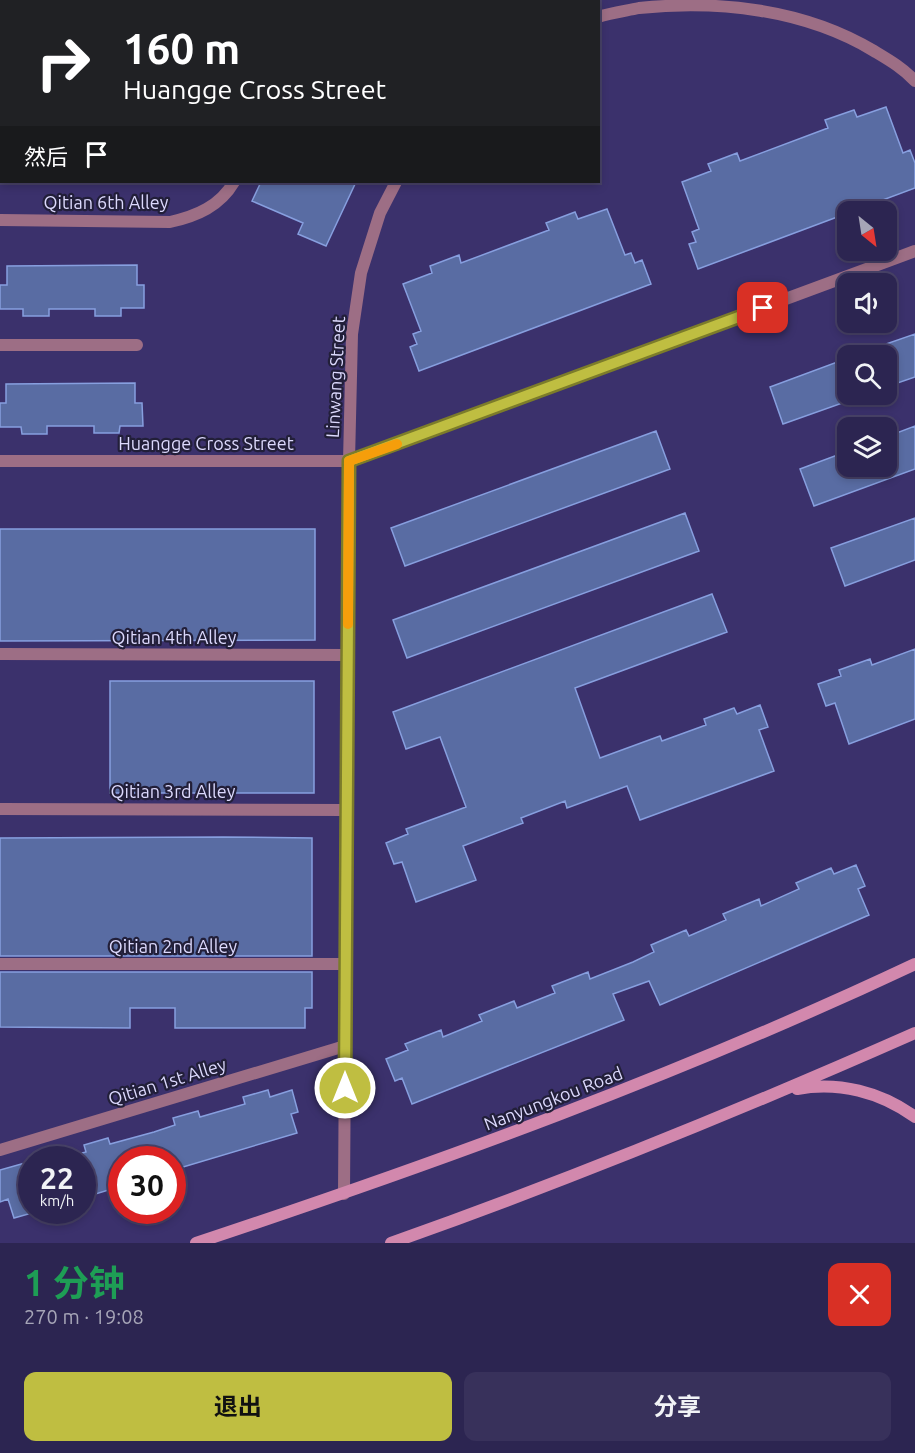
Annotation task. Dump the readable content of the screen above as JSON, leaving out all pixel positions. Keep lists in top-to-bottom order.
{
  "streets": {
    "main road": ["Nanyungkou Road"],
    "street": [
      "Qitian 6th Alley",
      "Linwang Street",
      "Huangge Cross Street",
      "Qitian 4th Alley",
      "Qitian 3rd Alley",
      "Qitian 2nd Alley",
      "Qitian 1st Alley"
    ]
  },
  "crossings": [
    ["Linwang Street", "Huangge Cross Street"],
    ["Linwang Street", "Qitian 4th Alley"],
    ["Linwang Street", "Qitian 3rd Alley"],
    ["Linwang Street", "Qitian 2nd Alley"],
    ["Linwang Street", "Qitian 1st Alley"],
    ["Linwang Street", "Nanyungkou Road"]
  ],
  "north": "bottom right",
  "page": {
    "turn": ["160 m", "Huangge Cross Street"],
    "then": "然后",
    "speed": "22 km/h",
    "limit": "30",
    "heading": ["1 分钟", "270 m · 19:08"],
    "buttons": ["退出", "分享"]
  }
}
